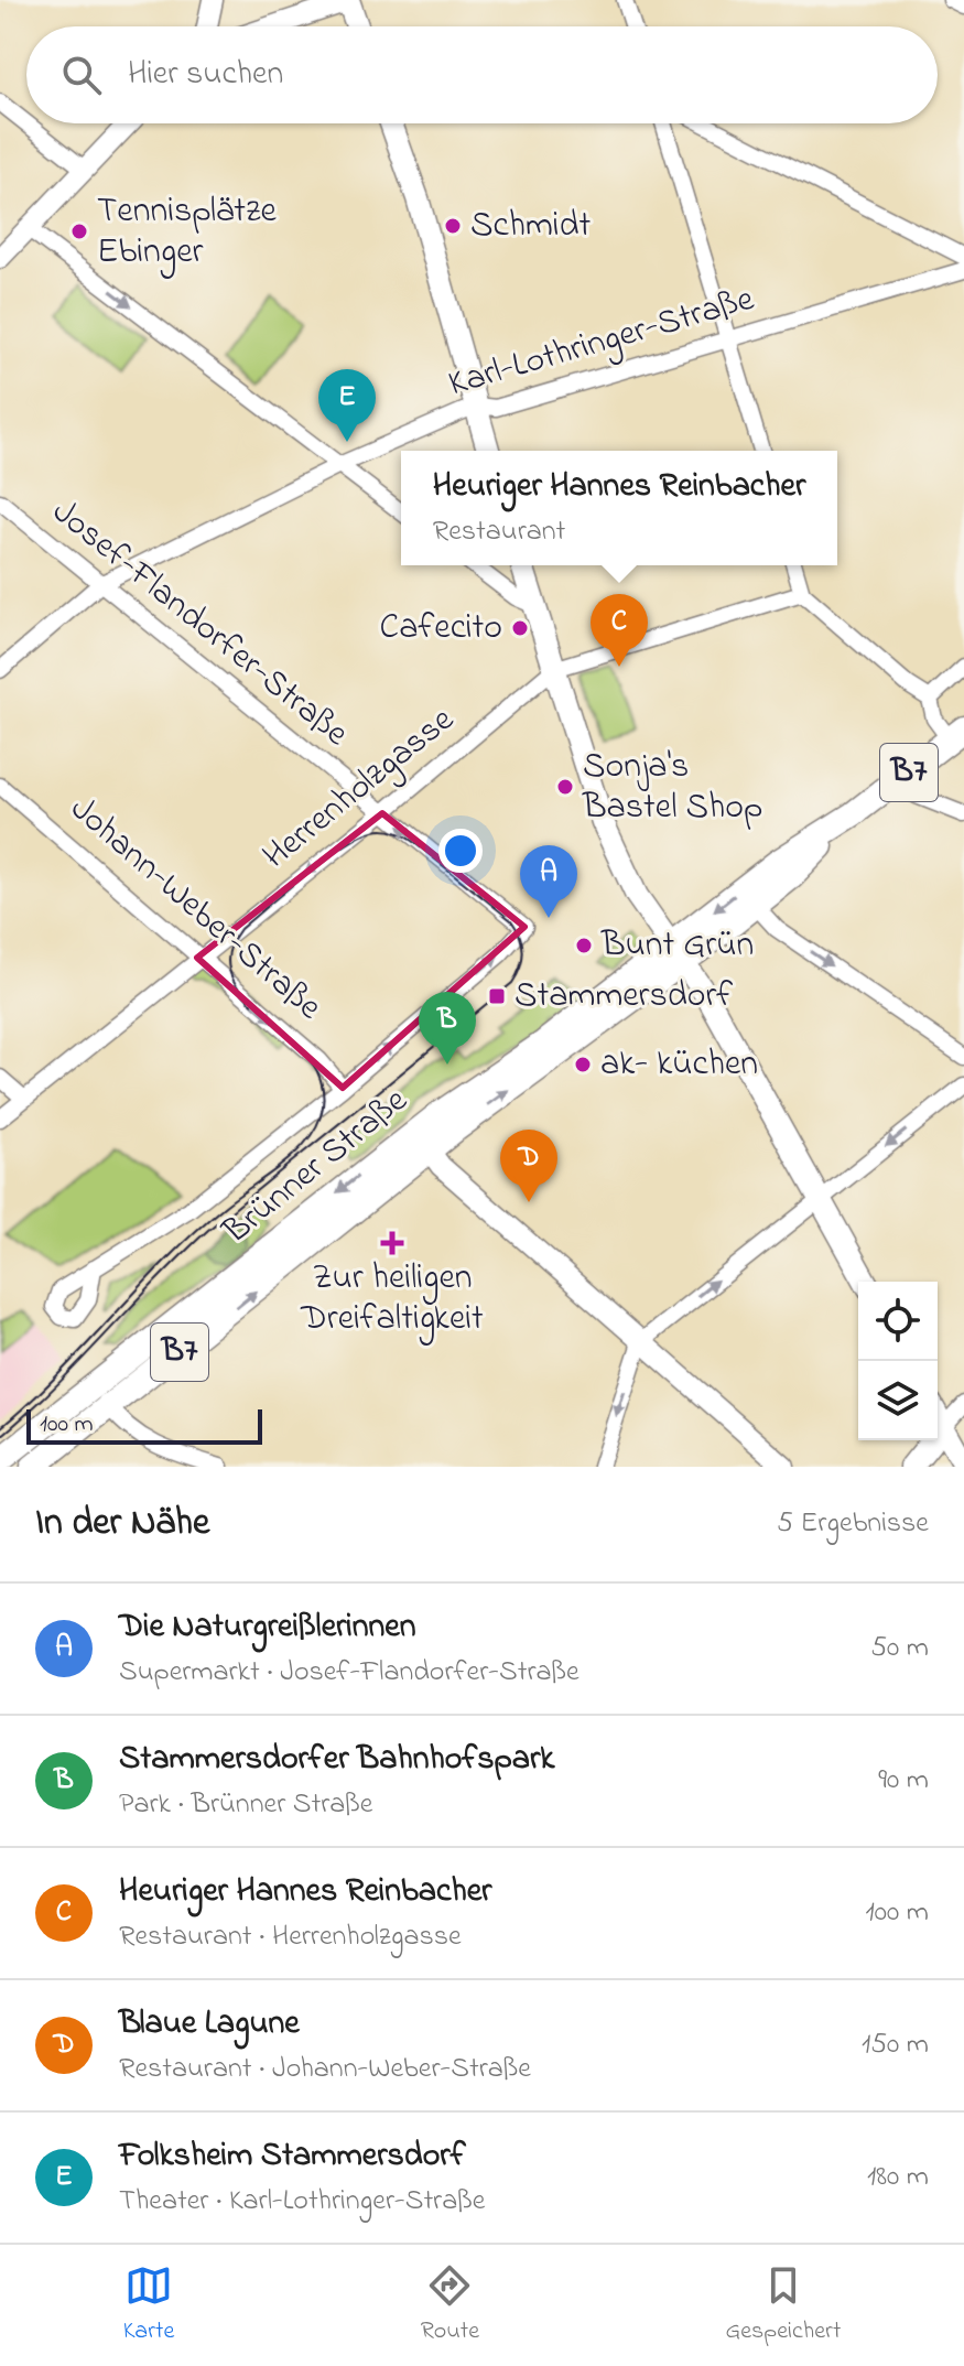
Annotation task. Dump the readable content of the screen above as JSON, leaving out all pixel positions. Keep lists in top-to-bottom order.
{
  "streets": {
    "main road": ["B7", "Brünner Straße"],
    "street": [
      "Karl-Lothringer-Straße",
      "Josef-Flandorfer-Straße",
      "Herrenholzgasse",
      "Johann-Weber-Straße"
    ]
  },
  "crossings": [
    ["Karl-Lothringer-Straße", "Josef-Flandorfer-Straße"],
    ["Josef-Flandorfer-Straße", "Herrenholzgasse"],
    ["Josef-Flandorfer-Straße", "Johann-Weber-Straße"],
    ["Herrenholzgasse", "Johann-Weber-Straße"]
  ],
  "one_way": ["Johann-Weber-Straße"],
  "places": {
    "other": [
      "Schmidt",
      "Tennisplätze Ebinger",
      "Cafecito",
      "Sonja's Bastel Shop",
      "Bunt Grün",
      "ak- küchen"
    ],
    "transit": ["Stammersdorf"],
    "health": ["Zur heiligen Dreifaltigkeit"]
  },
  "scale_bar": "100 m",
  "page": {
    "search": "Hier suchen",
    "pins": [
      "E",
      "C",
      "A",
      "B",
      "D"
    ],
    "popup": ["Heuriger Hannes Reinbacher", "Restaurant"],
    "scale": "100 m",
    "heading": ["In der Nähe", "5 Ergebnisse"],
    "list": [
      {
        "mark": "A",
        "name": "Die Naturgreißlerinnen",
        "note": "Supermarkt · Josef-Flandorfer-Straße",
        "value": "50 m"
      },
      {
        "mark": "B",
        "name": "Stammersdorfer Bahnhofspark",
        "note": "Park · Brünner Straße",
        "value": "90 m"
      },
      {
        "mark": "C",
        "name": "Heuriger Hannes Reinbacher",
        "note": "Restaurant · Herrenholzgasse",
        "value": "100 m"
      },
      {
        "mark": "D",
        "name": "Blaue Lagune",
        "note": "Restaurant · Johann-Weber-Straße",
        "value": "150 m"
      },
      {
        "mark": "E",
        "name": "Folksheim Stammersdorf",
        "note": "Theater · Karl-Lothringer-Straße",
        "value": "180 m"
      }
    ],
    "nav": ["Karte", "Route", "Gespeichert"]
  }
}
